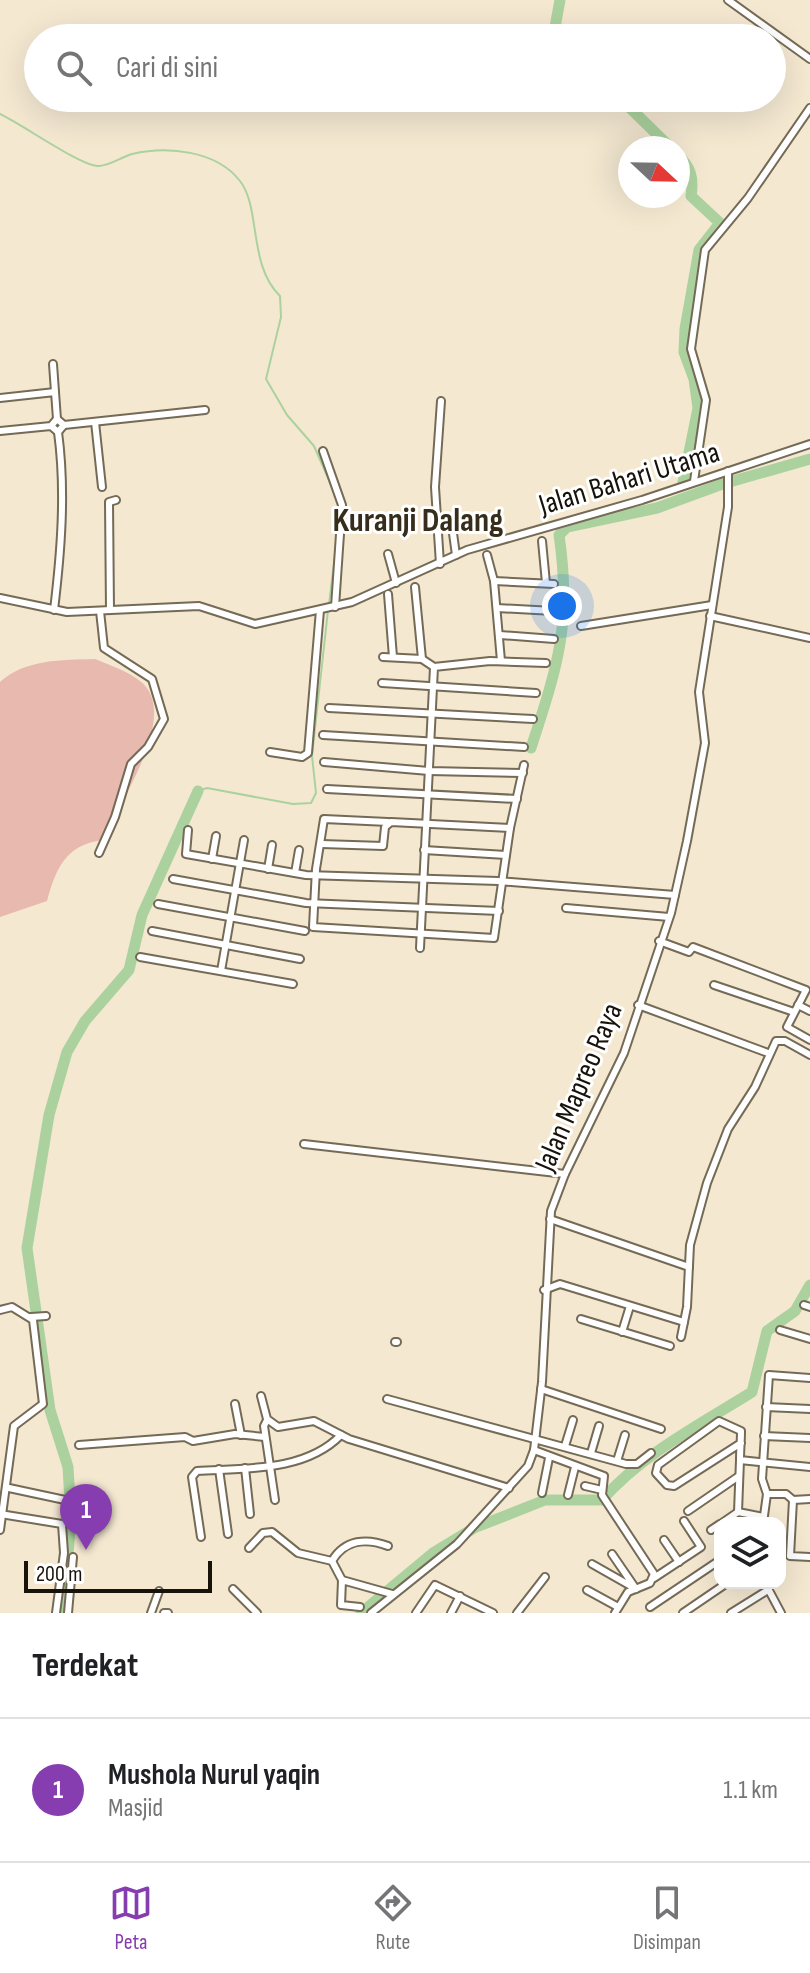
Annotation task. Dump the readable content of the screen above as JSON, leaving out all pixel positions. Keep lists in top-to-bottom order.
{
  "streets": {
    "street": ["Jalan Bahari Utama", "Jalan Mapreo Raya"]
  },
  "crossings": [
    ["Jalan Bahari Utama", "Jalan Mapreo Raya"]
  ],
  "districts": ["Kuranji Dalang"],
  "scale_bar": "200 m",
  "north": "right",
  "page": {
    "search": "Cari di sini",
    "pins": "1",
    "scale": "200 m",
    "heading": "Terdekat",
    "list": [
      {
        "mark": "1",
        "name": "Mushola Nurul yaqin",
        "note": "Masjid",
        "value": "1.1 km"
      }
    ],
    "nav": ["Peta", "Rute", "Disimpan"]
  }
}
